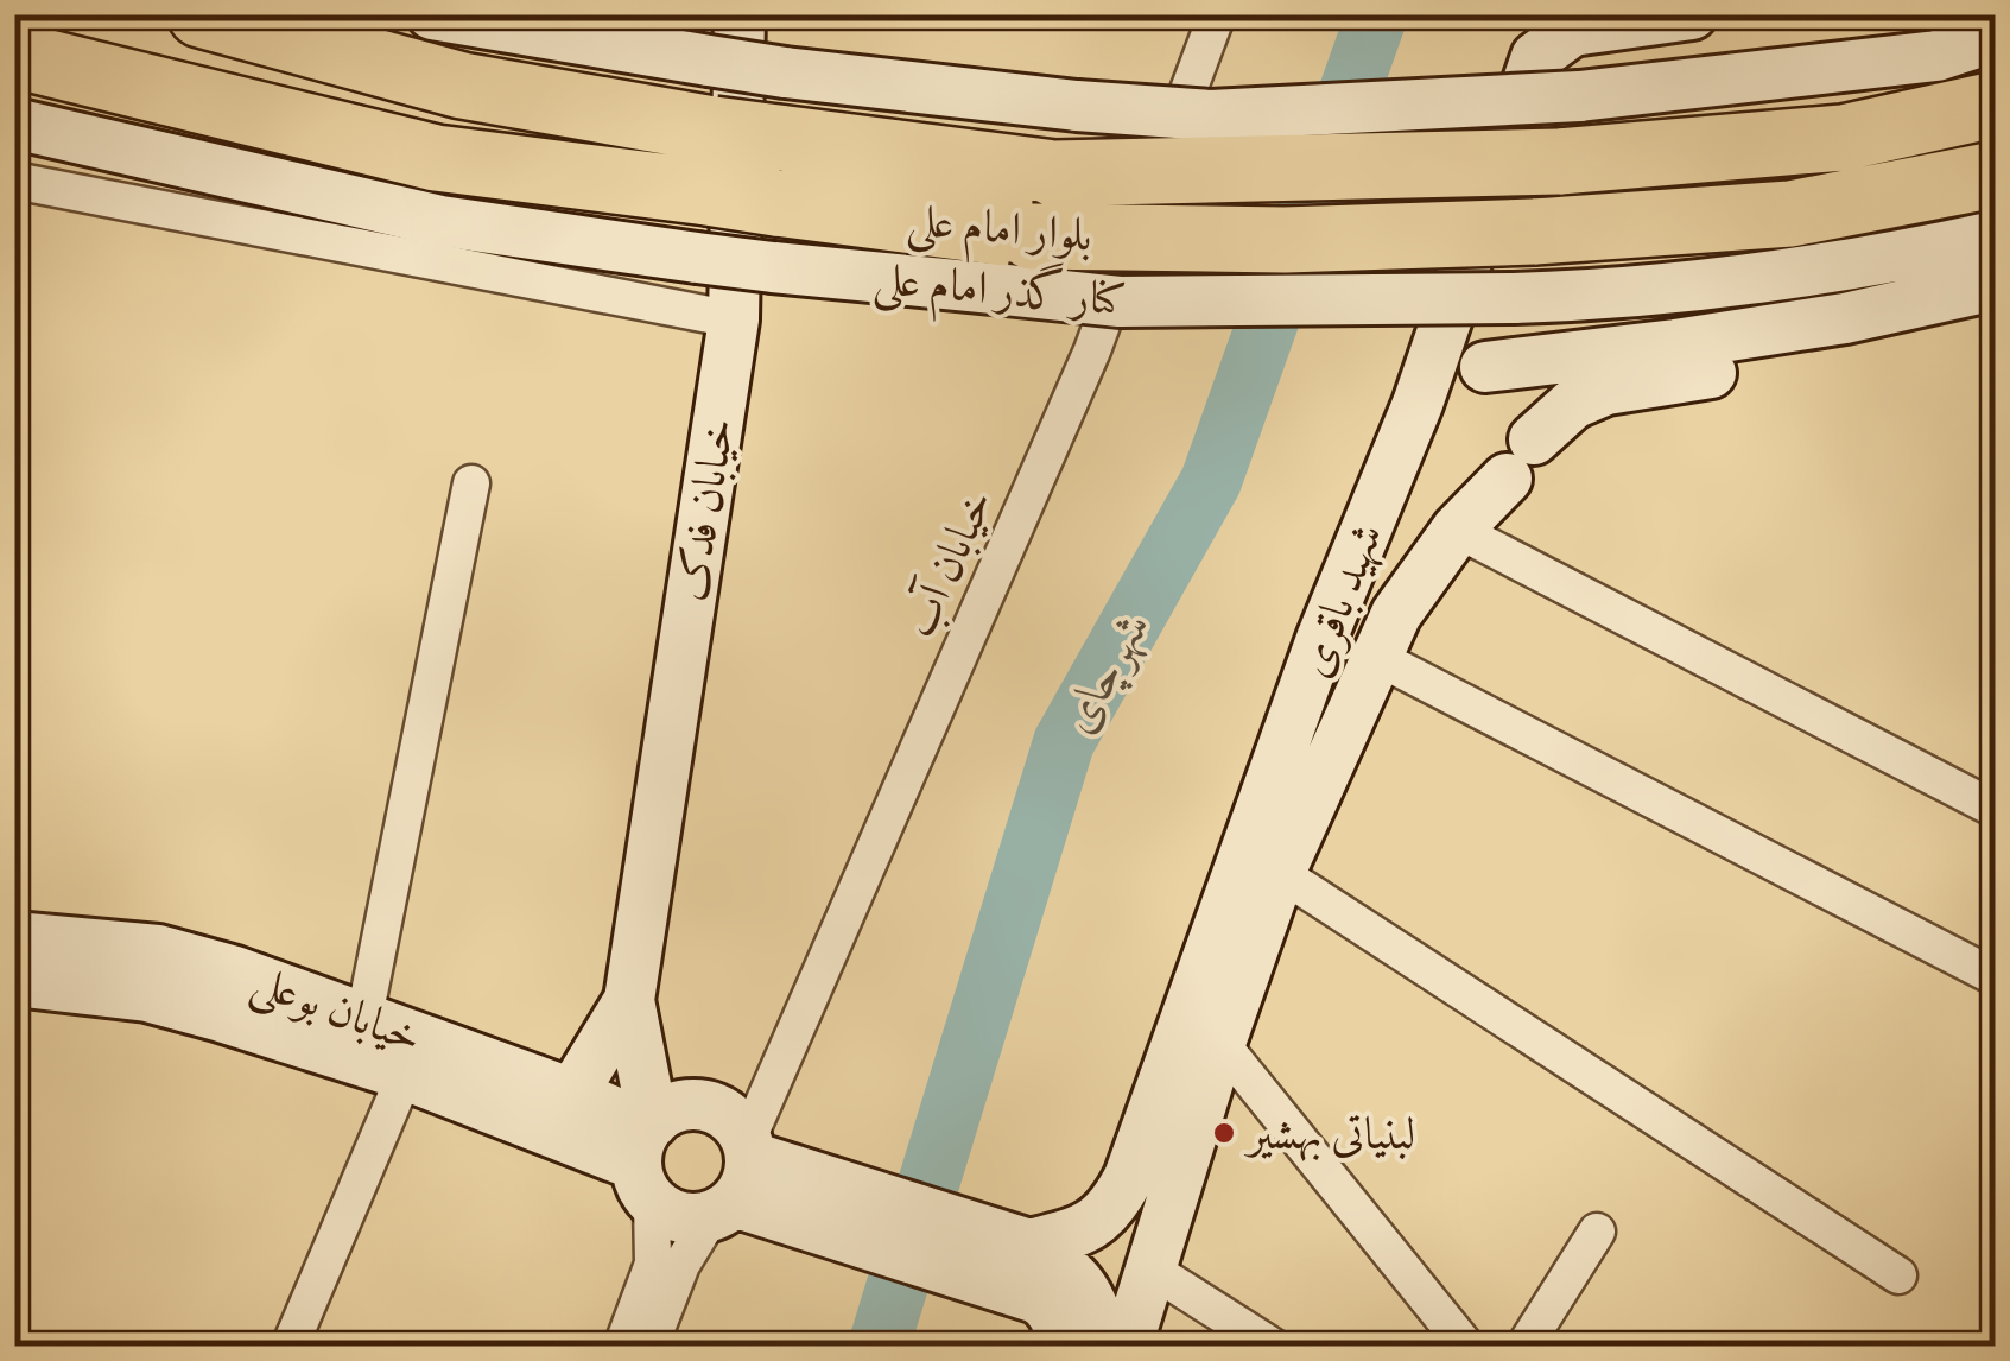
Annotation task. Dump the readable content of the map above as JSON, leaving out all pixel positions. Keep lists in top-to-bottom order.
{
  "streets": {
    "highway": ["بلوار امام علی"],
    "street": [
      "کنار گذر امام علی",
      "خیابان فدک",
      "خیابان آب",
      "شهید باقری",
      "خیابان بوعلی"
    ]
  },
  "crossings": [
    ["بلوار امام علی", "کنار گذر امام علی"],
    ["خیابان فدک", "خیابان بوعلی"]
  ],
  "water": ["شهرچای"],
  "places": ["لبنیاتی بهشیر"]
}
